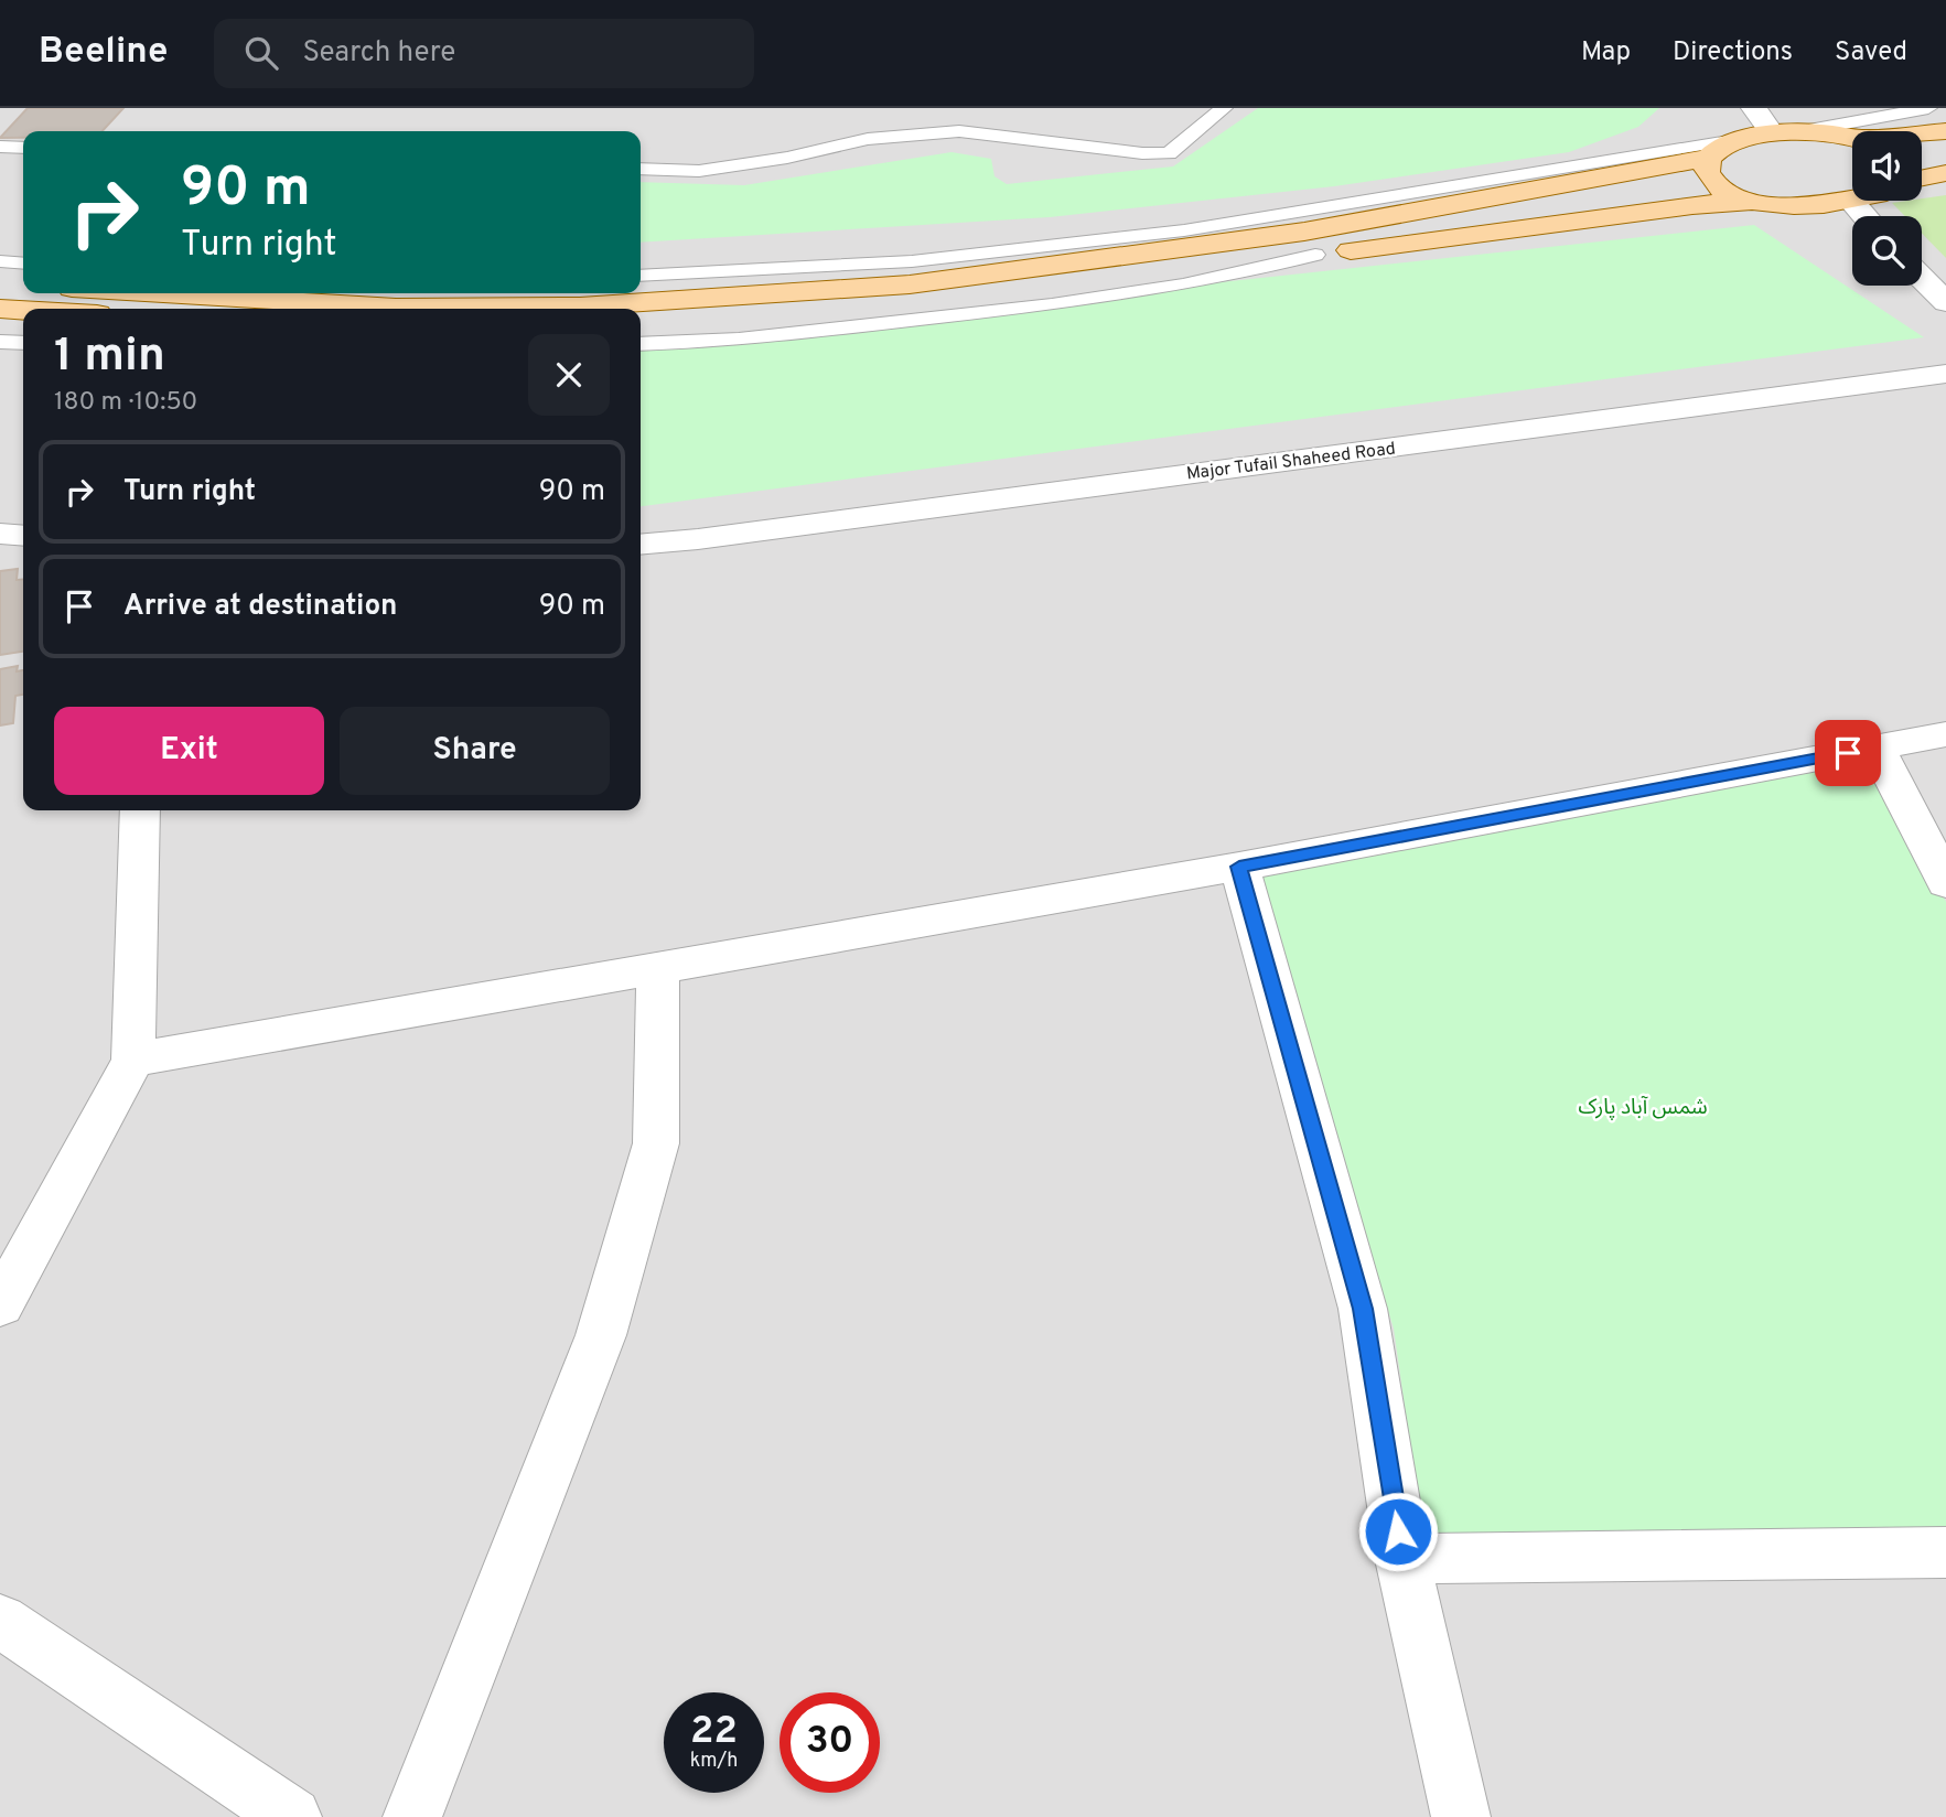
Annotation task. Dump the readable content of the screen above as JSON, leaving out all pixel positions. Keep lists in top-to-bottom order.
{
  "streets": {
    "street": ["Major Tufail Shaheed Road"]
  },
  "parks": ["شمس آباد پارک"],
  "page": {
    "header": "Beeline",
    "search": "Search here",
    "nav": ["Map", "Directions", "Saved"],
    "turn": ["90 m", "Turn right"],
    "heading": ["1 min", "180 m · 10:50"],
    "list": [
      {
        "name": "Turn right",
        "value": "90 m"
      },
      {
        "name": "Arrive at destination",
        "value": "90 m"
      }
    ],
    "buttons": ["Exit", "Share"],
    "speed": "22 km/h",
    "limit": "30"
  }
}
